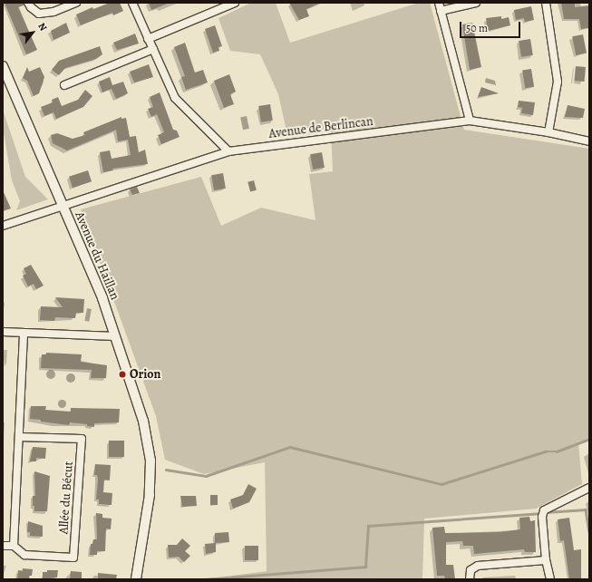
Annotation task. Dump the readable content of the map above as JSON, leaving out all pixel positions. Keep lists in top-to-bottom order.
{
  "streets": {
    "street": ["Avenue de Berlincan", "Avenue du Haillan", "Allée du Bécut"]
  },
  "crossings": [
    ["Avenue de Berlincan", "Avenue du Haillan"]
  ],
  "places": ["Orion"],
  "scale_bar": "50 m",
  "north": "top right"
}
